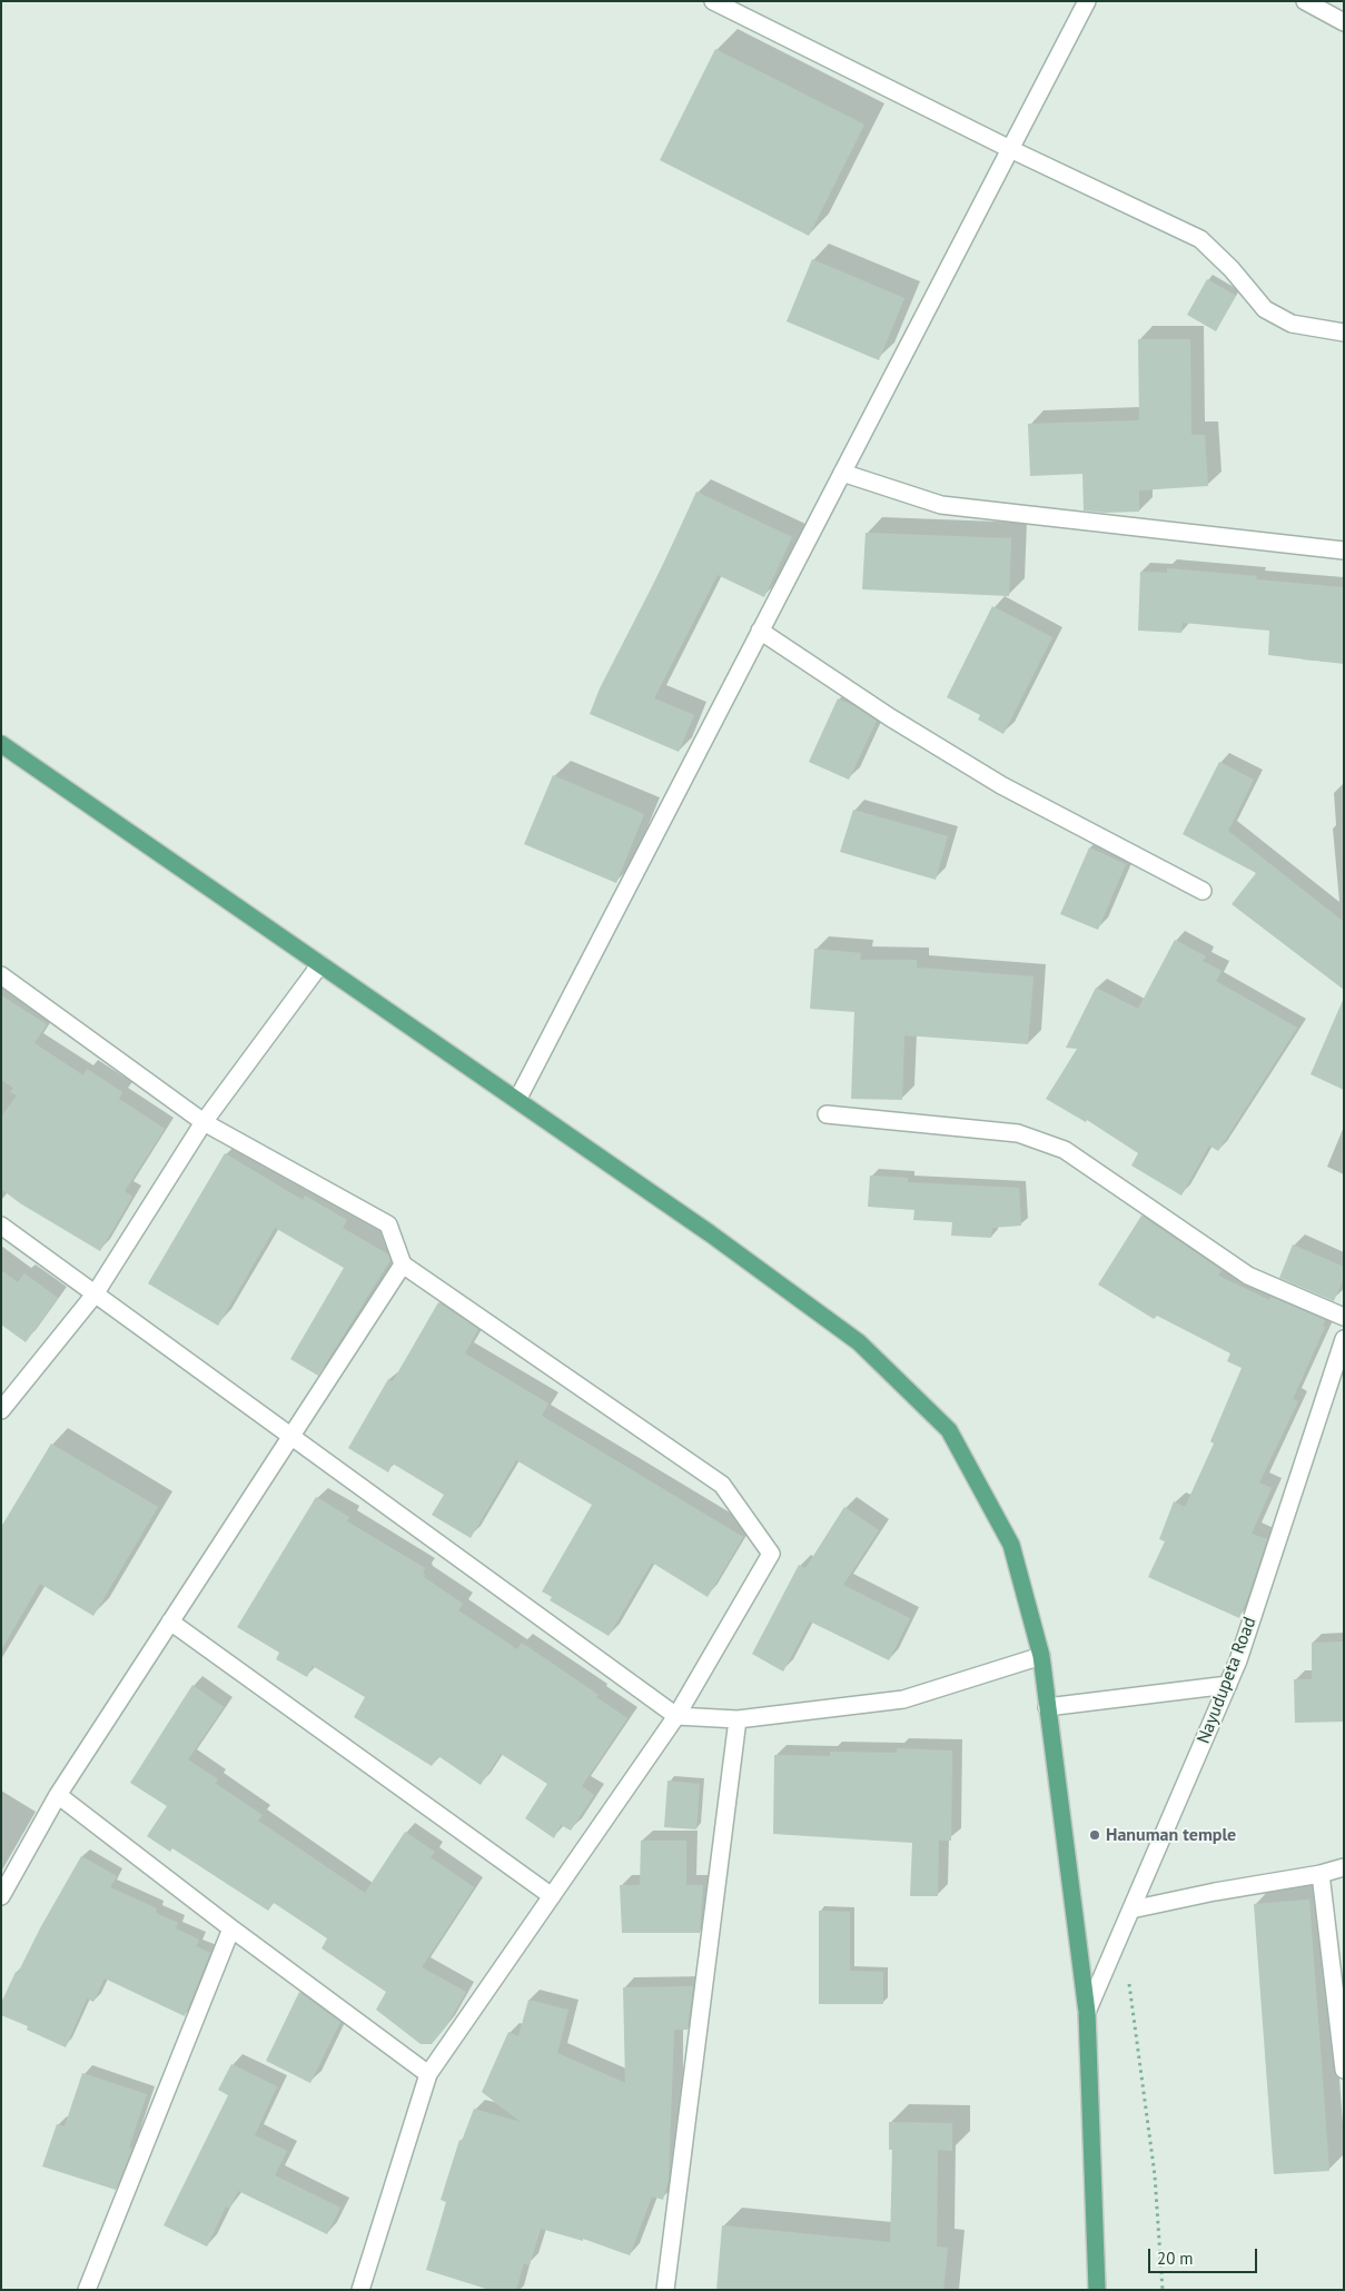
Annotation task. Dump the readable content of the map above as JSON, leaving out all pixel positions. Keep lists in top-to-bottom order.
{
  "streets": {
    "street": ["Nayudupeta Road"]
  },
  "places": ["Hanuman temple"],
  "scale_bar": "20 m"
}
